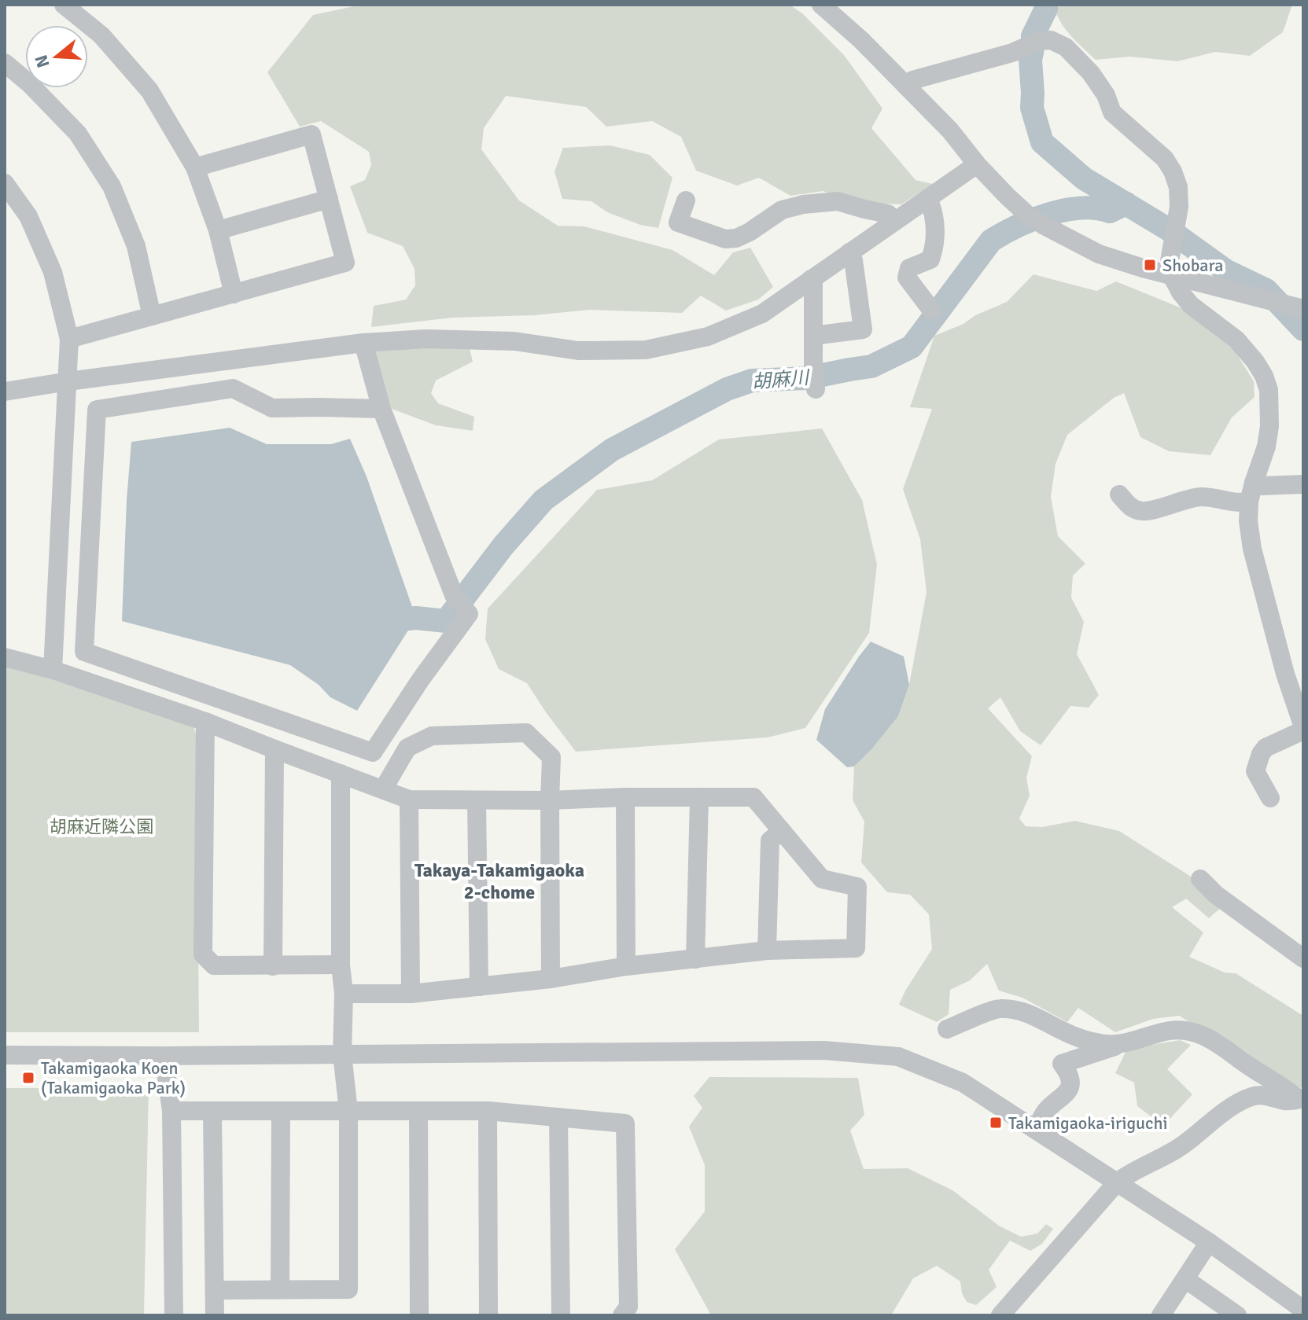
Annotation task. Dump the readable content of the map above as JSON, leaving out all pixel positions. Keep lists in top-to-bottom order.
{
  "districts": ["Takaya-Takamigaoka 2-chome"],
  "water": ["胡麻川"],
  "parks": ["胡麻近隣公園"],
  "places": {
    "transit": ["Shobara", "Takamigaoka Koen (Takamigaoka Park)", "Takamigaoka-iriguchi"]
  },
  "north": "left"
}
